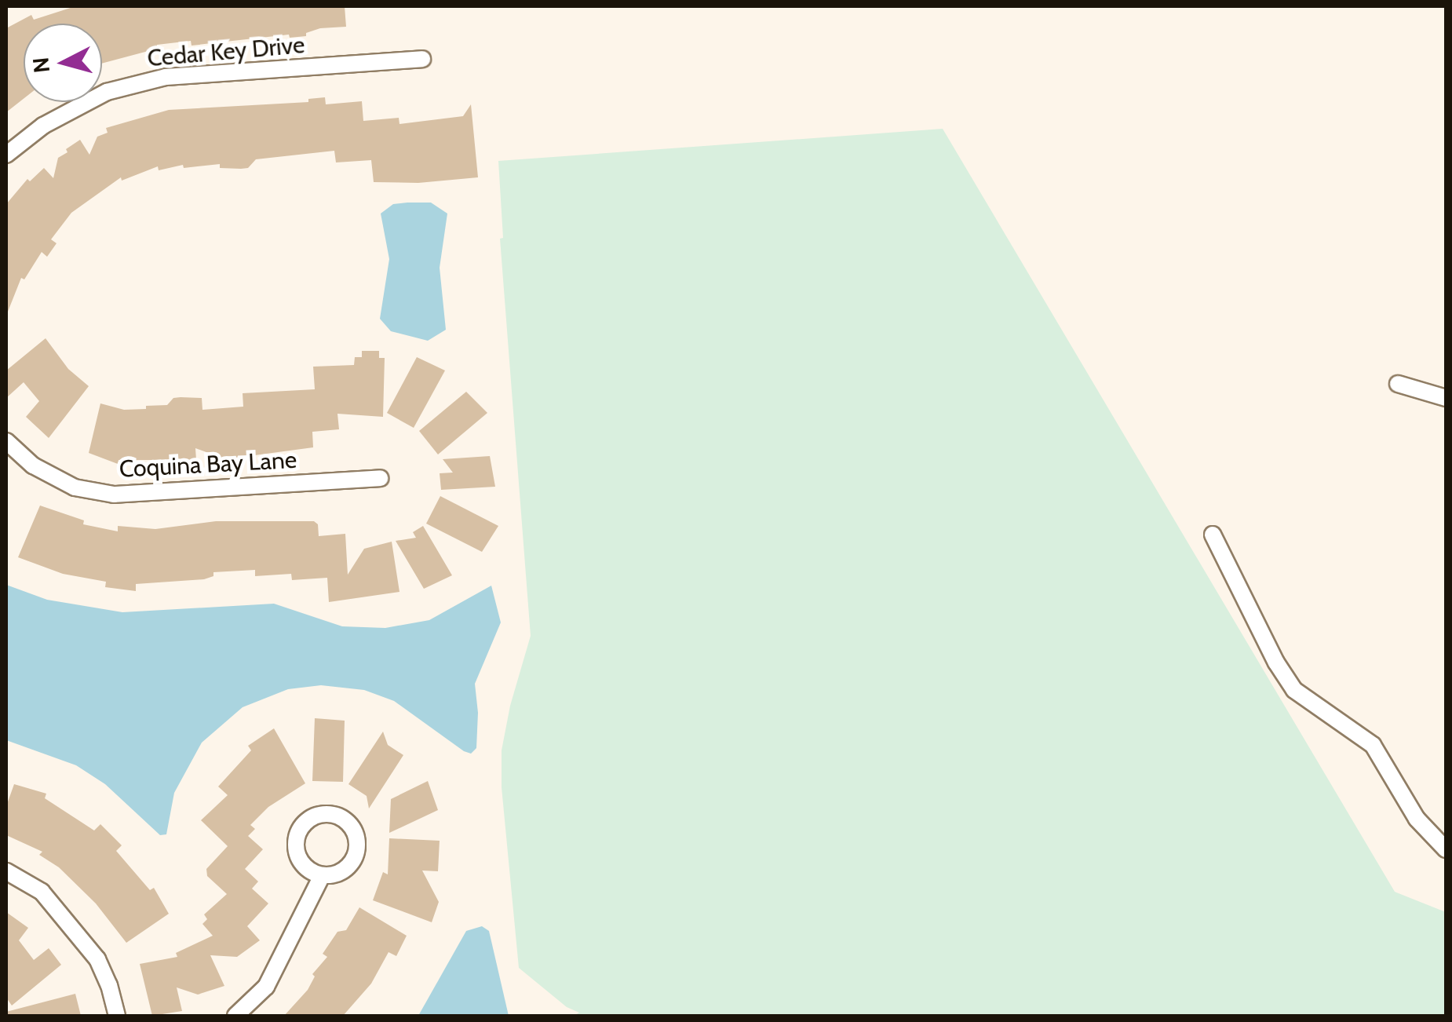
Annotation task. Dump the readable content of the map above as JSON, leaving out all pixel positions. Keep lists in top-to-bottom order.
{
  "streets": {
    "street": ["Cedar Key Drive", "Coquina Bay Lane"]
  },
  "north": "left"
}
